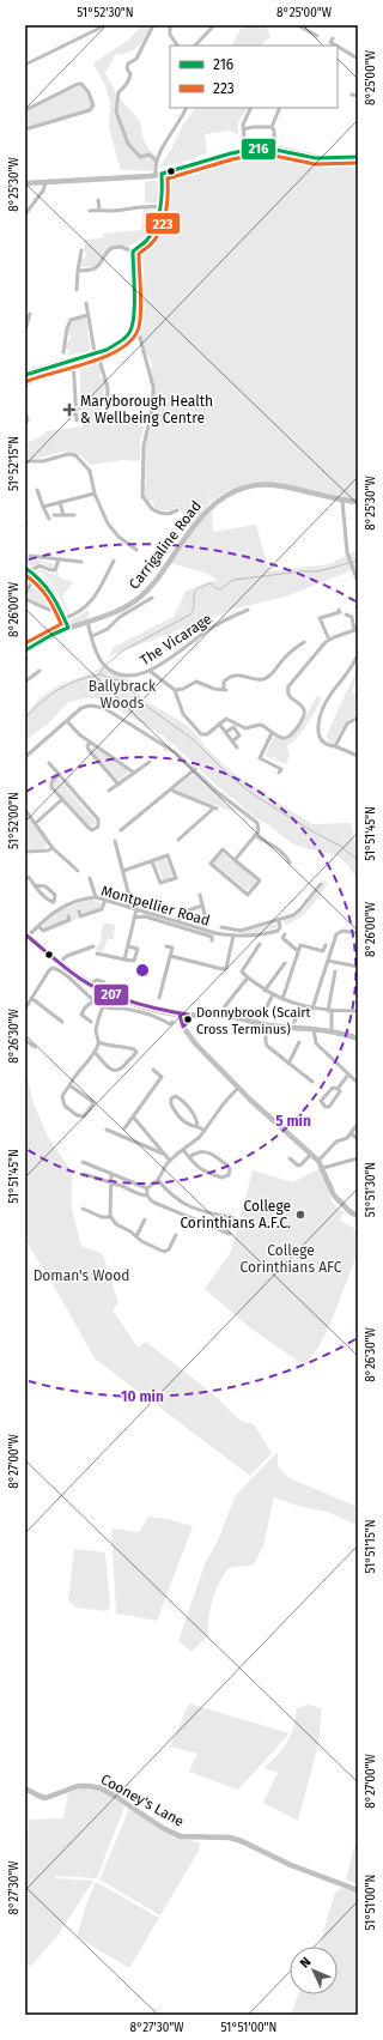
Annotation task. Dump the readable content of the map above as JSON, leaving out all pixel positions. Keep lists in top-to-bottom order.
{
  "streets": {
    "street": [
      "Carrigaline Road",
      "The Vicarage",
      "Montpellier Road",
      "Cooney's Lane"
    ]
  },
  "crossings": [
    ["Carrigaline Road", "The Vicarage"]
  ],
  "parks": ["Ballybrack Woods", "College Corinthians AFC", "Doman's Wood"],
  "places": {
    "health": ["Maryborough Health & Wellbeing Centre"],
    "other": ["Donnybrook (Scairt Cross Terminus)", "College Corinthians A.F.C."]
  },
  "lines": ["transit line 216", "transit line 223", "transit line 207"],
  "legend": ["216", "223"],
  "north": "top left",
  "coordinates": [
    "51°52'30\"N",
    "8°25'00\"W",
    "8°25'30\"W",
    "51°52'15\"N",
    "8°26'00\"W",
    "51°52'00\"N",
    "51°51'45\"N",
    "8°26'30\"W",
    "51°51'30\"N",
    "8°27'00\"W",
    "51°51'15\"N",
    "8°27'30\"W",
    "51°51'00\"N"
  ],
  "rings": ["5 min", "10 min"]
}
